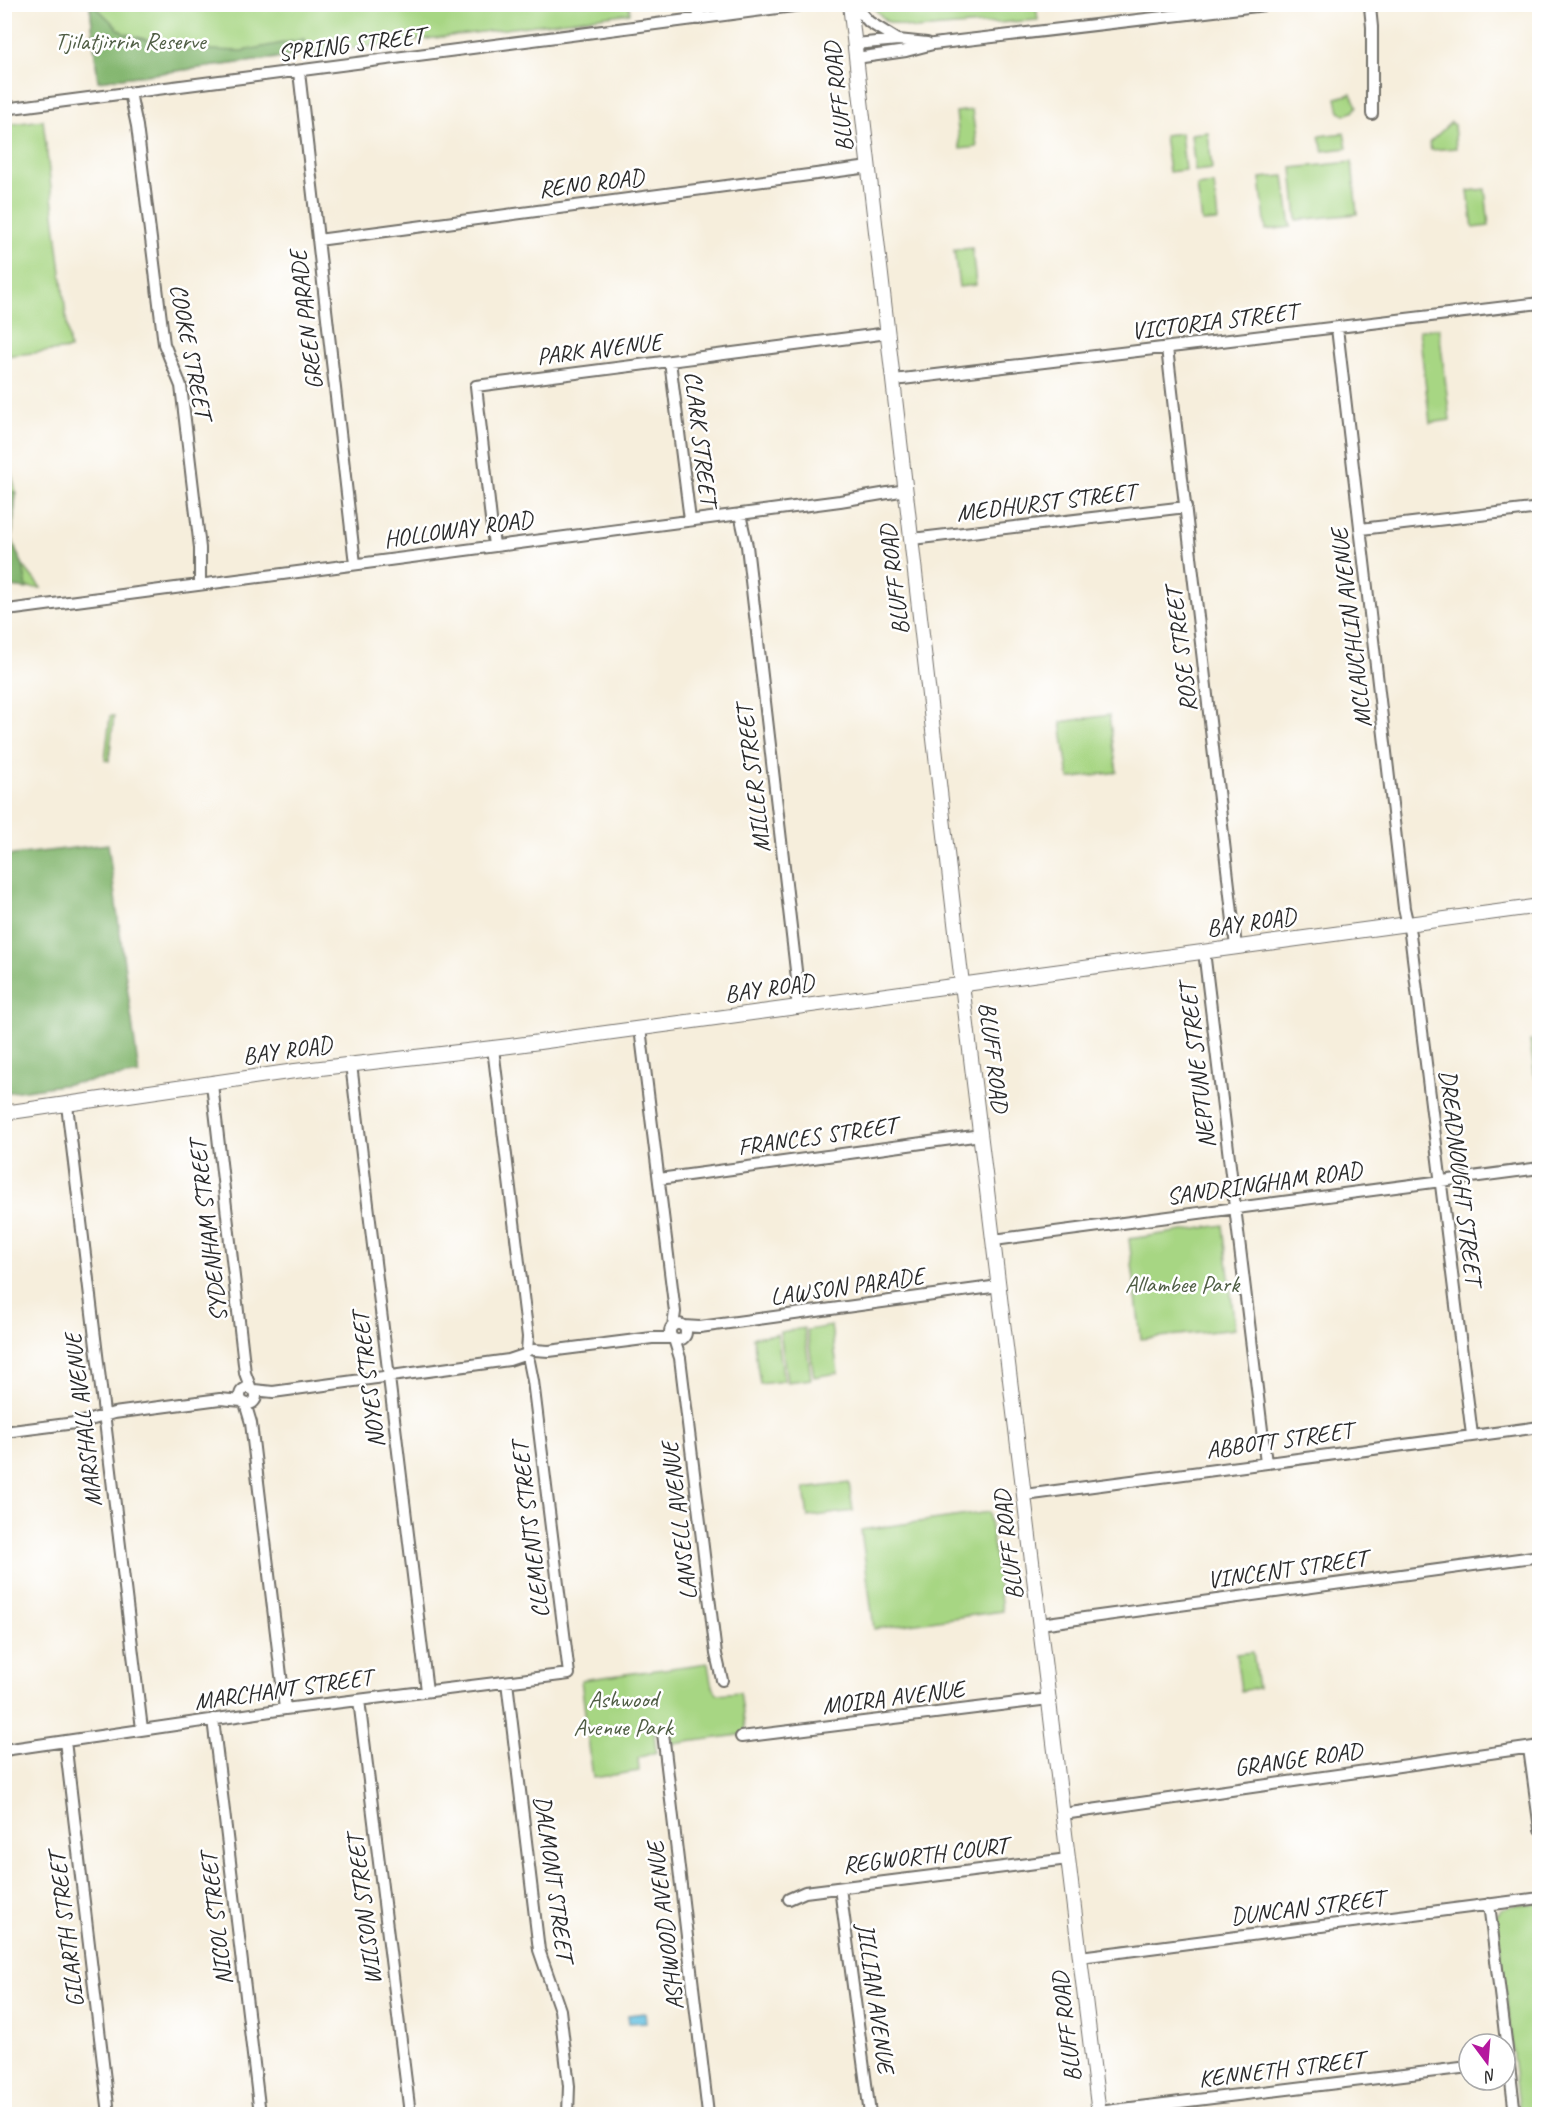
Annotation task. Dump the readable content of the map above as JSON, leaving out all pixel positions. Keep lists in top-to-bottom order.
{
  "streets": {
    "main road": ["BLUFF ROAD", "BAY ROAD"],
    "street": [
      "SPRING STREET",
      "RENO ROAD",
      "GREEN PARADE",
      "VICTORIA STREET",
      "PARK AVENUE",
      "COOKE STREET",
      "CLARK STREET",
      "MEDHURST STREET",
      "HOLLOWAY ROAD",
      "MCLAUCHLIN AVENUE",
      "ROSE STREET",
      "MILLER STREET",
      "NEPTUNE STREET",
      "FRANCES STREET",
      "DREADNOUGHT STREET",
      "SANDRINGHAM ROAD",
      "SYDENHAM STREET",
      "LAWSON PARADE",
      "NOYES STREET",
      "MARSHALL AVENUE",
      "ABBOTT STREET",
      "LANSELL AVENUE",
      "CLEMENTS STREET",
      "VINCENT STREET",
      "MARCHANT STREET",
      "MOIRA AVENUE",
      "GRANGE ROAD",
      "REGWORTH COURT",
      "DALMONT STREET",
      "DUNCAN STREET",
      "WILSON STREET",
      "NICOL STREET",
      "ASHWOOD AVENUE",
      "GILARTH STREET",
      "JILLIAN AVENUE",
      "KENNETH STREET"
    ]
  },
  "crossings": [
    ["SPRING STREET", "GREEN PARADE"],
    ["SPRING STREET", "COOKE STREET"],
    ["BLUFF ROAD", "RENO ROAD"],
    ["BLUFF ROAD", "VICTORIA STREET"],
    ["BLUFF ROAD", "PARK AVENUE"],
    ["BLUFF ROAD", "MEDHURST STREET"],
    ["BLUFF ROAD", "HOLLOWAY ROAD"],
    ["BLUFF ROAD", "BAY ROAD"],
    ["BLUFF ROAD", "FRANCES STREET"],
    ["BLUFF ROAD", "SANDRINGHAM ROAD"],
    ["BLUFF ROAD", "LAWSON PARADE"],
    ["BLUFF ROAD", "ABBOTT STREET"],
    ["BLUFF ROAD", "VINCENT STREET"],
    ["BLUFF ROAD", "MOIRA AVENUE"],
    ["BLUFF ROAD", "GRANGE ROAD"],
    ["BLUFF ROAD", "REGWORTH COURT"],
    ["BLUFF ROAD", "DUNCAN STREET"],
    ["BLUFF ROAD", "KENNETH STREET"],
    ["RENO ROAD", "GREEN PARADE"],
    ["GREEN PARADE", "HOLLOWAY ROAD"],
    ["VICTORIA STREET", "MCLAUCHLIN AVENUE"],
    ["VICTORIA STREET", "ROSE STREET"],
    ["PARK AVENUE", "CLARK STREET"],
    ["PARK AVENUE", "HOLLOWAY ROAD"],
    ["COOKE STREET", "HOLLOWAY ROAD"],
    ["CLARK STREET", "HOLLOWAY ROAD"],
    ["MEDHURST STREET", "ROSE STREET"],
    ["HOLLOWAY ROAD", "MILLER STREET"],
    ["MCLAUCHLIN AVENUE", "BAY ROAD"],
    ["MCLAUCHLIN AVENUE", "DREADNOUGHT STREET"],
    ["ROSE STREET", "BAY ROAD"],
    ["MILLER STREET", "BAY ROAD"],
    ["BAY ROAD", "NEPTUNE STREET"],
    ["BAY ROAD", "DREADNOUGHT STREET"],
    ["BAY ROAD", "SYDENHAM STREET"],
    ["BAY ROAD", "NOYES STREET"],
    ["BAY ROAD", "MARSHALL AVENUE"],
    ["BAY ROAD", "LANSELL AVENUE"],
    ["BAY ROAD", "CLEMENTS STREET"],
    ["NEPTUNE STREET", "SANDRINGHAM ROAD"],
    ["NEPTUNE STREET", "ABBOTT STREET"],
    ["FRANCES STREET", "LANSELL AVENUE"],
    ["DREADNOUGHT STREET", "SANDRINGHAM ROAD"],
    ["DREADNOUGHT STREET", "ABBOTT STREET"],
    ["SYDENHAM STREET", "LAWSON PARADE"],
    ["SYDENHAM STREET", "MARCHANT STREET"],
    ["LAWSON PARADE", "NOYES STREET"],
    ["LAWSON PARADE", "MARSHALL AVENUE"],
    ["LAWSON PARADE", "LANSELL AVENUE"],
    ["LAWSON PARADE", "CLEMENTS STREET"],
    ["NOYES STREET", "MARCHANT STREET"],
    ["MARSHALL AVENUE", "MARCHANT STREET"],
    ["CLEMENTS STREET", "MARCHANT STREET"],
    ["MARCHANT STREET", "DALMONT STREET"],
    ["MARCHANT STREET", "WILSON STREET"],
    ["MARCHANT STREET", "NICOL STREET"],
    ["MARCHANT STREET", "GILARTH STREET"],
    ["REGWORTH COURT", "JILLIAN AVENUE"]
  ],
  "parks": ["Tjilatjirrin Reserve", "Allambee Park", "Ashwood Avenue Park"],
  "north": "bottom"
}
